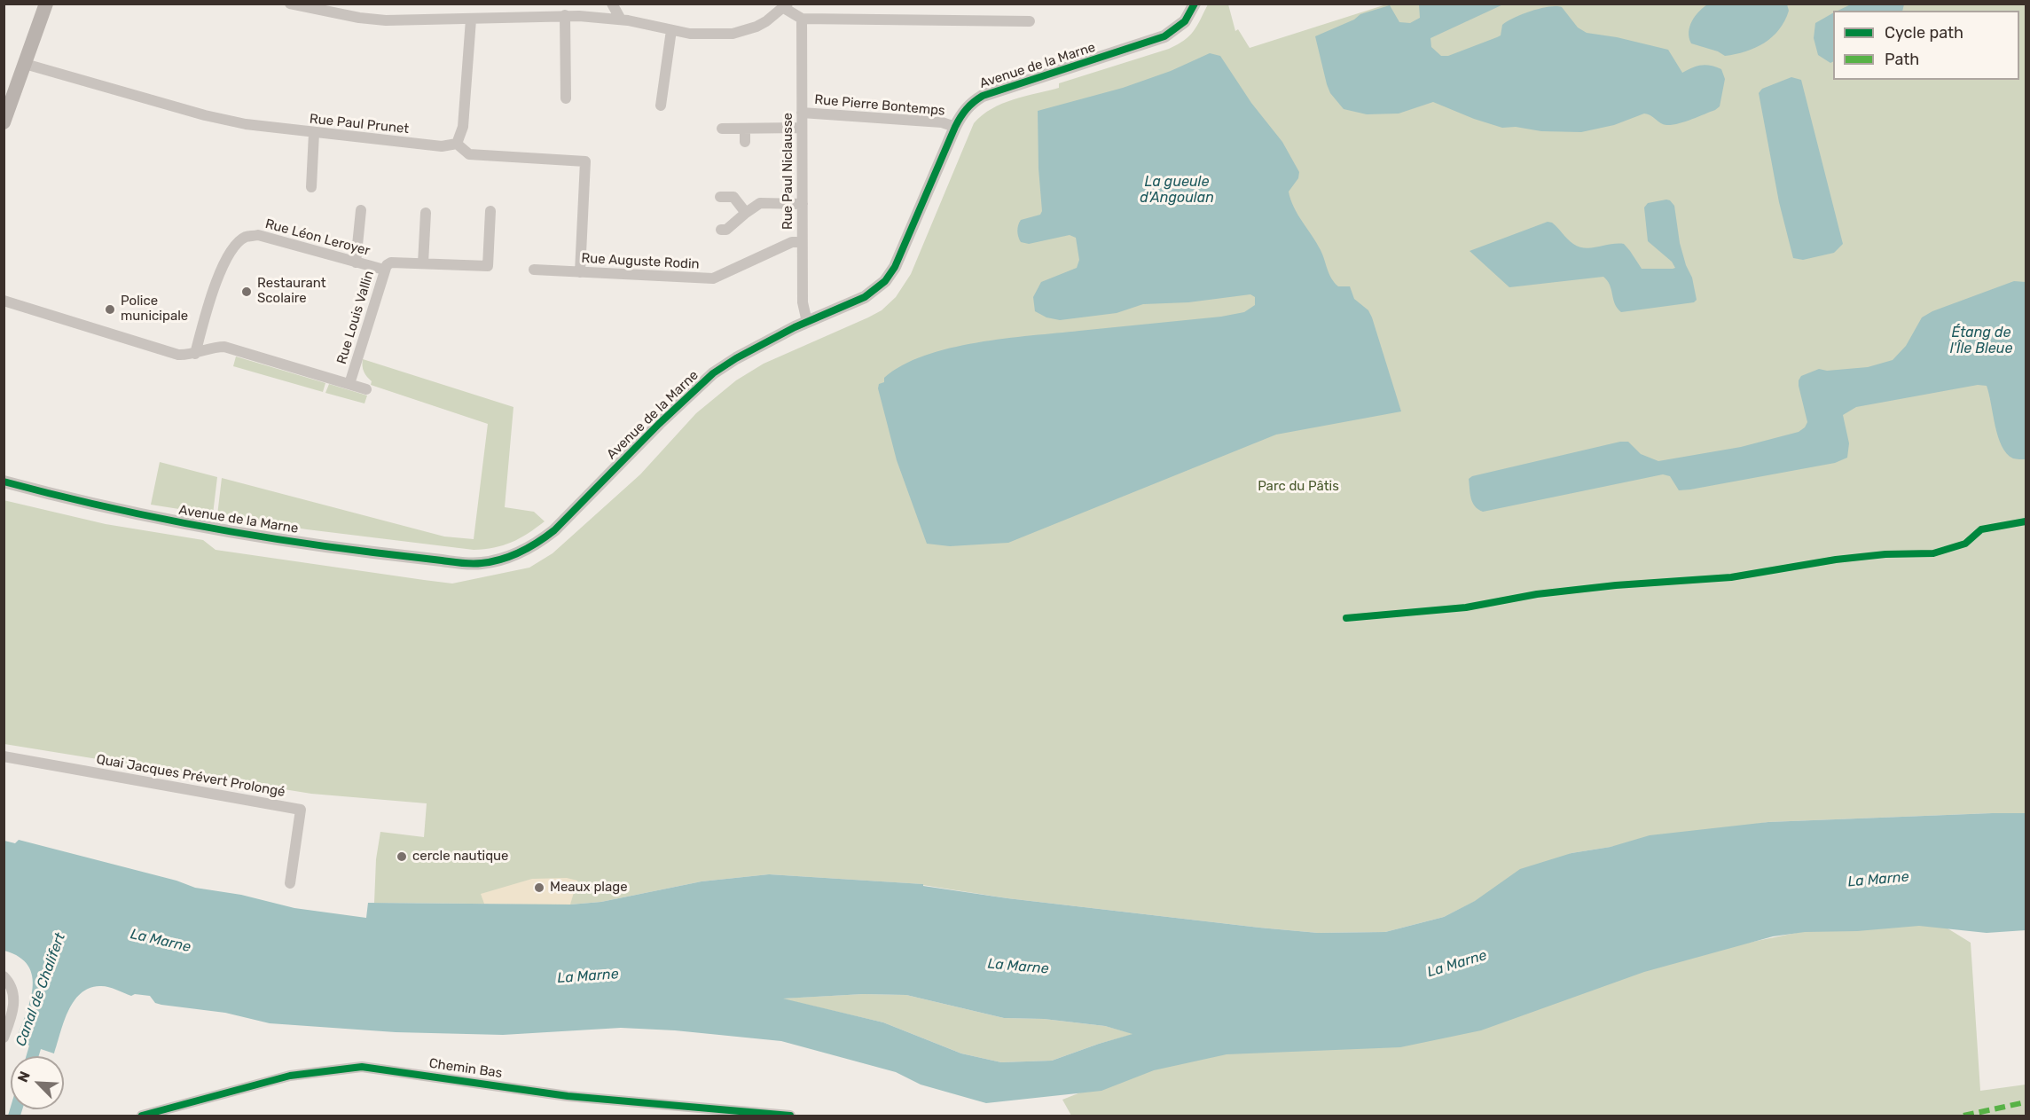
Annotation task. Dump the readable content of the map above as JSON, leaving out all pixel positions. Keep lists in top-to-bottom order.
{
  "streets": {
    "street": [
      "Avenue de la Marne",
      "Rue Pierre Bontemps",
      "Rue Paul Prunet",
      "Rue Paul Niclausse",
      "Rue Léon Leroyer",
      "Rue Auguste Rodin",
      "Rue Louis Vallin",
      "Quai Jacques Prévert Prolongé",
      "Chemin Bas"
    ]
  },
  "crossings": [
    ["Avenue de la Marne", "Rue Pierre Bontemps"],
    ["Avenue de la Marne", "Rue Paul Niclausse"],
    ["Rue Pierre Bontemps", "Rue Paul Niclausse"],
    ["Rue Paul Prunet", "Rue Auguste Rodin"],
    ["Rue Paul Niclausse", "Rue Auguste Rodin"],
    ["Rue Léon Leroyer", "Rue Louis Vallin"]
  ],
  "water": [
    "La gueule d'Angoulan",
    "Étang de l'Île Bleue",
    "La Marne",
    "Canal de Chalifert"
  ],
  "parks": ["Parc du Pâtis"],
  "places": [
    "Restaurant Scolaire",
    "Police municipale",
    "cercle nautique",
    "Meaux plage"
  ],
  "legend": ["Cycle path", "Path"],
  "north": "top left"
}
